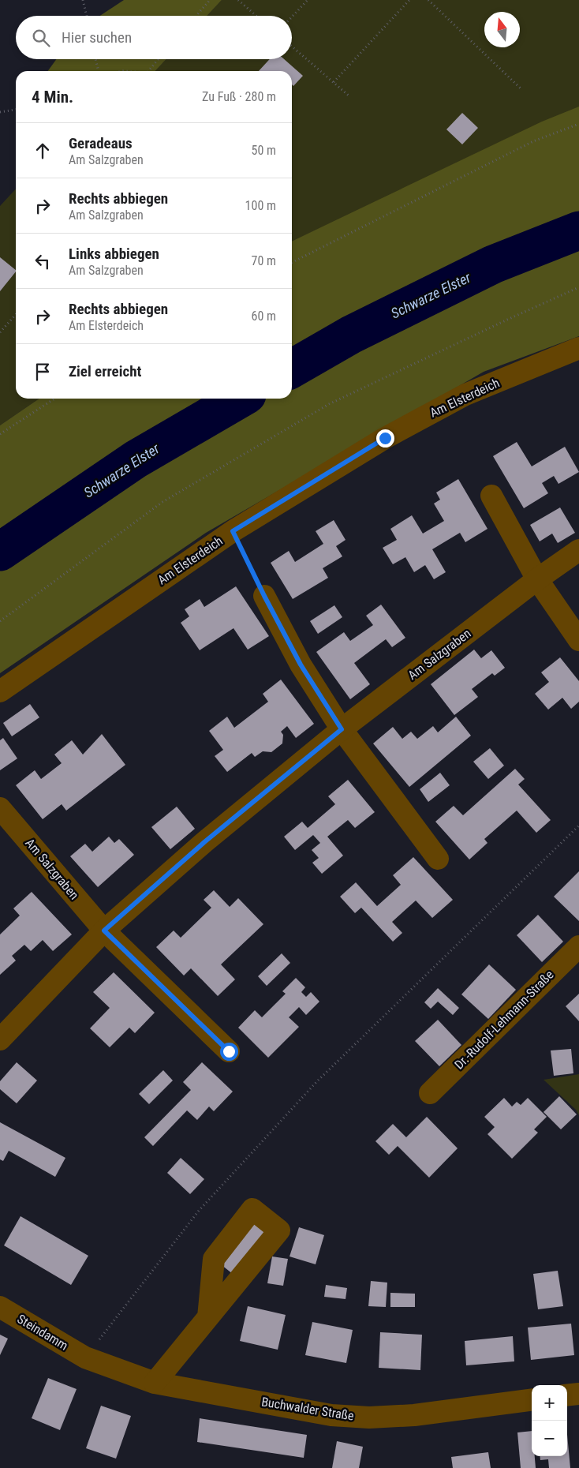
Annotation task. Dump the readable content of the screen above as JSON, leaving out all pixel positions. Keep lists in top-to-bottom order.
{
  "streets": {
    "street": [
      "Am Elsterdeich",
      "Am Salzgraben",
      "Dr.-Rudolf-Lehmann-Straße",
      "Steindamm",
      "Buchwalder Straße"
    ]
  },
  "crossings": [
    ["Steindamm", "Buchwalder Straße"]
  ],
  "water": ["Schwarze Elster"],
  "north": "top",
  "page": {
    "search": "Hier suchen",
    "heading": ["4 Min.", "Zu Fuß · 280 m"],
    "list": [
      ["Geradeaus", "Am Salzgraben", "50 m"],
      ["Rechts abbiegen", "Am Salzgraben", "100 m"],
      ["Links abbiegen", "Am Salzgraben", "70 m"],
      ["Rechts abbiegen", "Am Elsterdeich", "60 m"],
      "Ziel erreicht"
    ],
    "map_buttons": ["+", "−"]
  }
}
